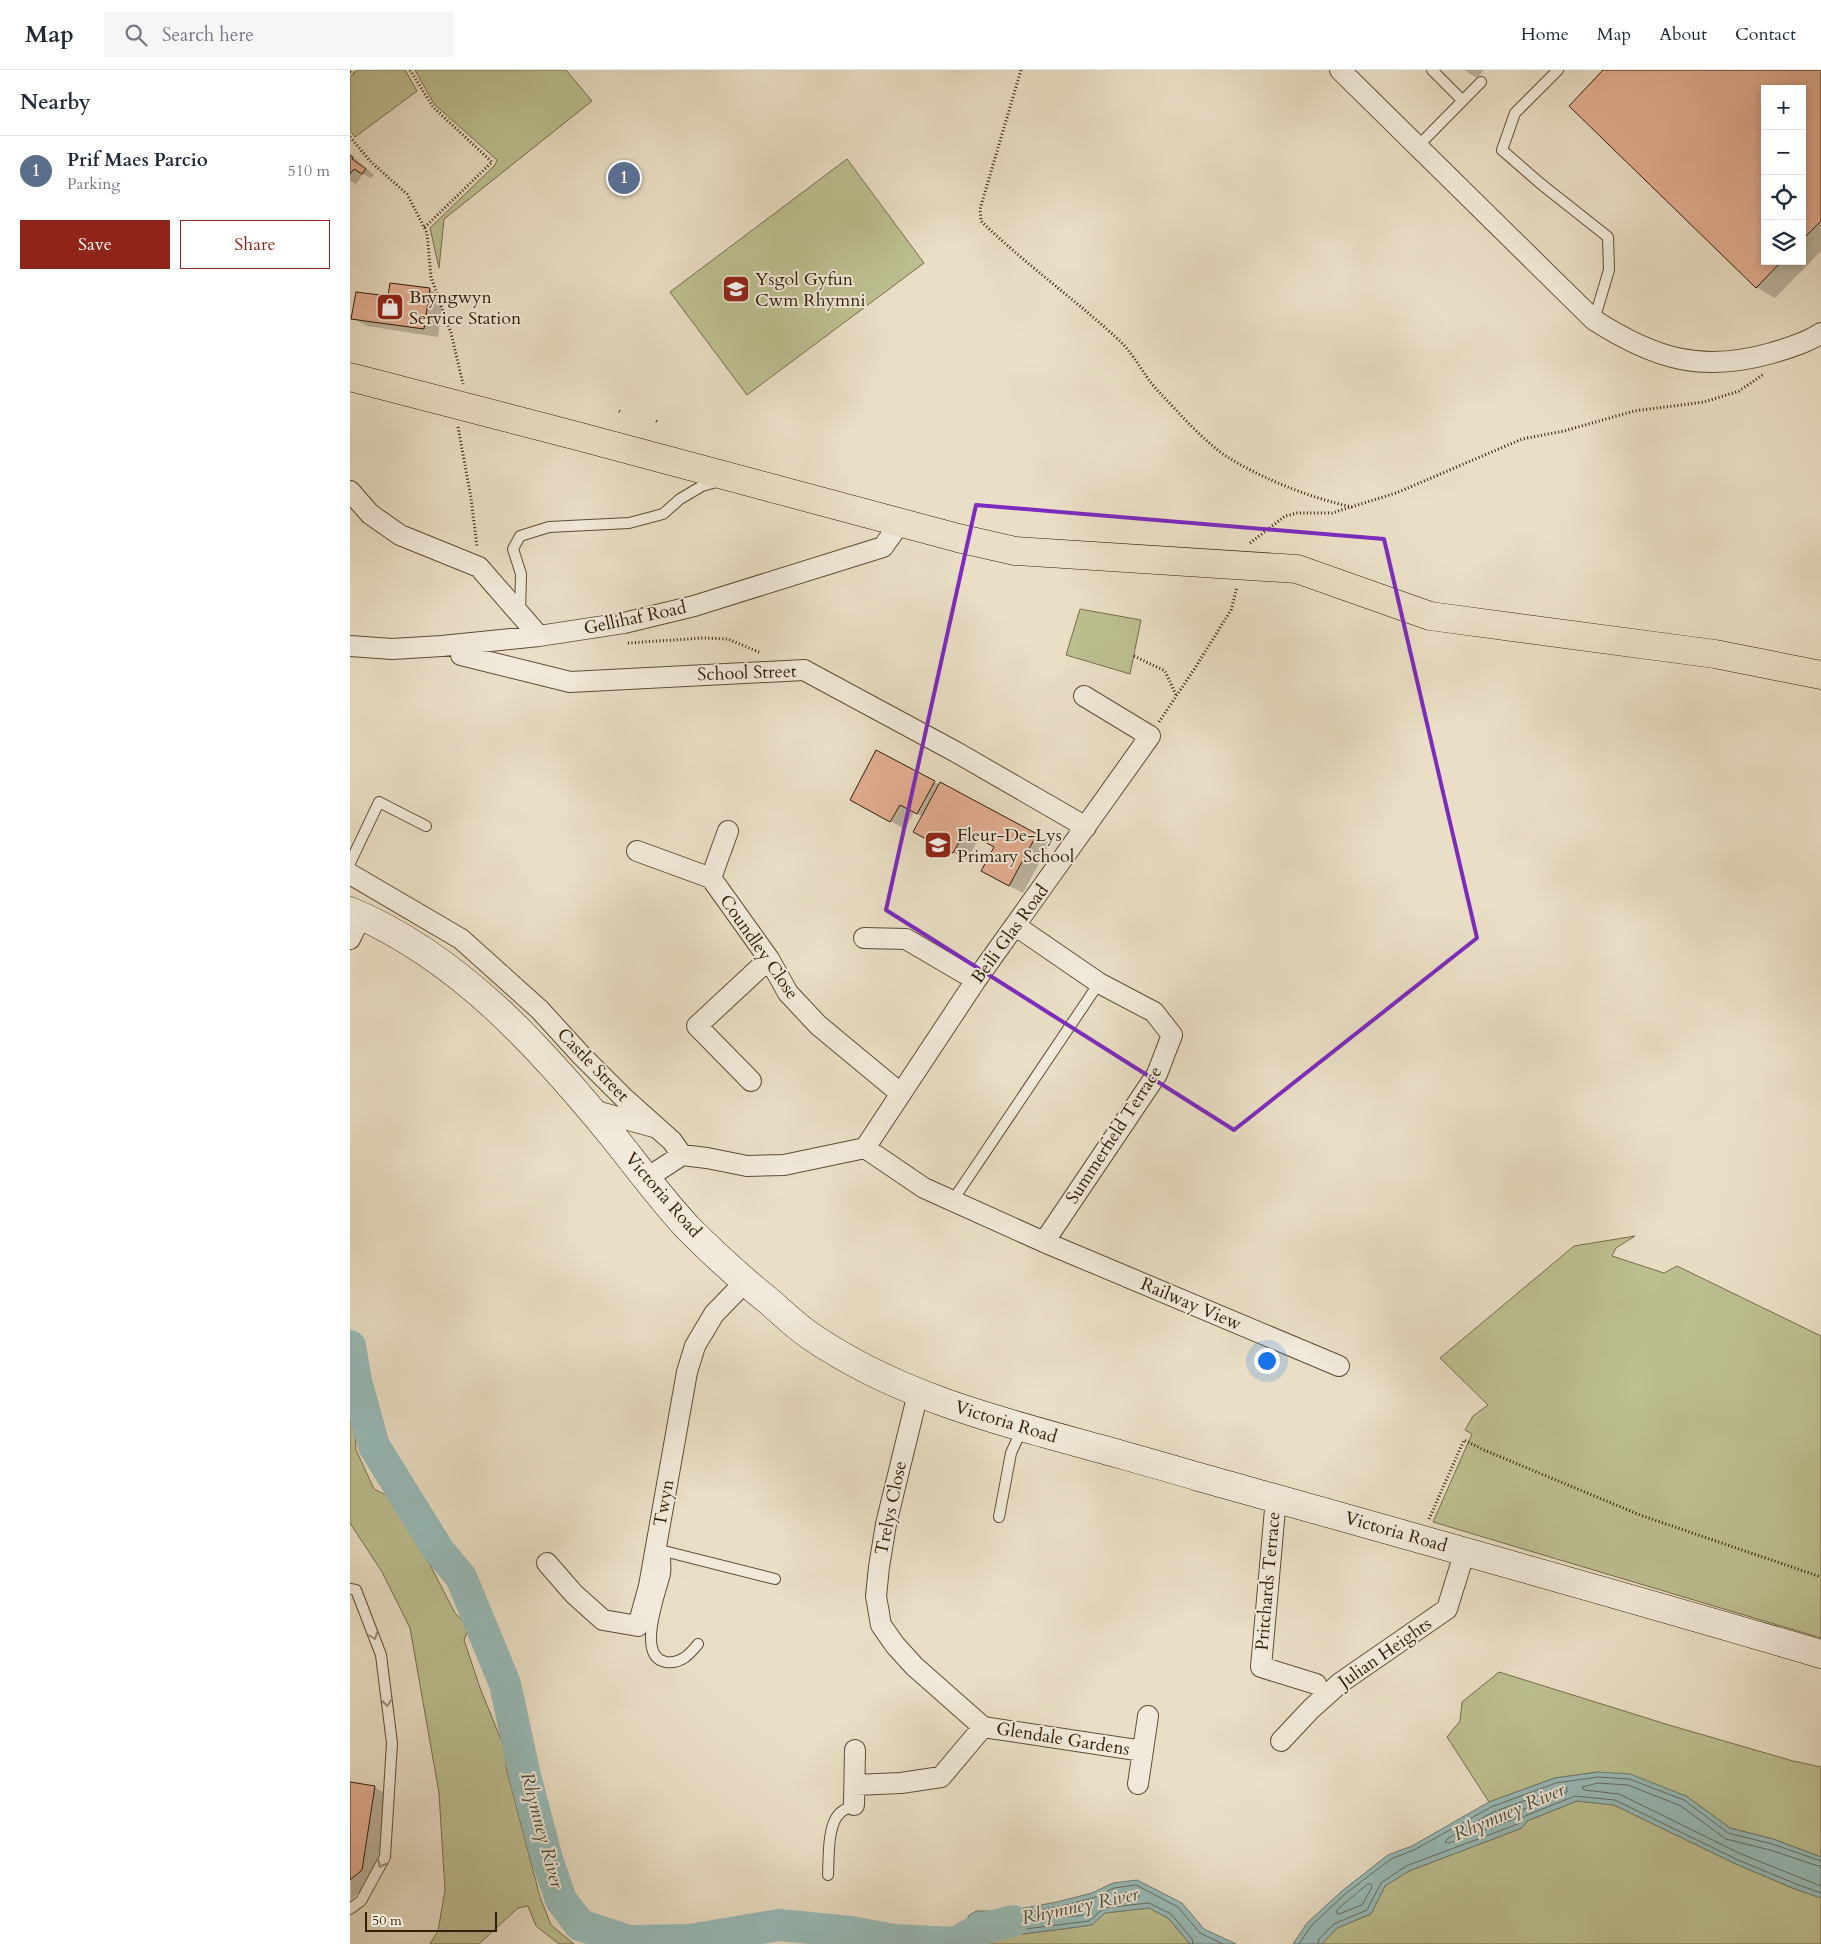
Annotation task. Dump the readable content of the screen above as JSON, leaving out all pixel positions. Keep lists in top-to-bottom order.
{
  "streets": {
    "main road": ["Victoria Road"],
    "street": [
      "Gellihaf Road",
      "School Street",
      "Beili Glas Road",
      "Coundley Close",
      "Castle Street",
      "Summerfield Terrace",
      "Railway View",
      "Twyn",
      "Trelys Close",
      "Pritchards Terrace",
      "Julian Heights",
      "Glendale Gardens"
    ]
  },
  "crossings": [
    ["School Street", "Beili Glas Road"],
    ["Beili Glas Road", "Coundley Close"],
    ["Beili Glas Road", "Summerfield Terrace"],
    ["Beili Glas Road", "Railway View"],
    ["Summerfield Terrace", "Railway View"],
    ["Victoria Road", "Twyn"],
    ["Victoria Road", "Trelys Close"],
    ["Victoria Road", "Pritchards Terrace"],
    ["Victoria Road", "Julian Heights"],
    ["Trelys Close", "Glendale Gardens"]
  ],
  "water": ["Rhymney River"],
  "places": {
    "school or university": ["Ysgol Gyfun Cwm Rhymni", "Fleur-De-Lys Primary School"],
    "shop": ["Bryngwyn Service Station"]
  },
  "scale_bar": "50 m",
  "page": {
    "header": "Map",
    "search": "Search here",
    "nav": [
      "Home",
      "Map",
      "About",
      "Contact"
    ],
    "heading": "Nearby",
    "map_buttons": ["+", "−"],
    "list": [
      {
        "mark": "1",
        "name": "Prif Maes Parcio",
        "note": "Parking",
        "value": "510 m"
      }
    ],
    "pins": "1",
    "buttons": ["Save", "Share"],
    "scale": "50 m"
  }
}
